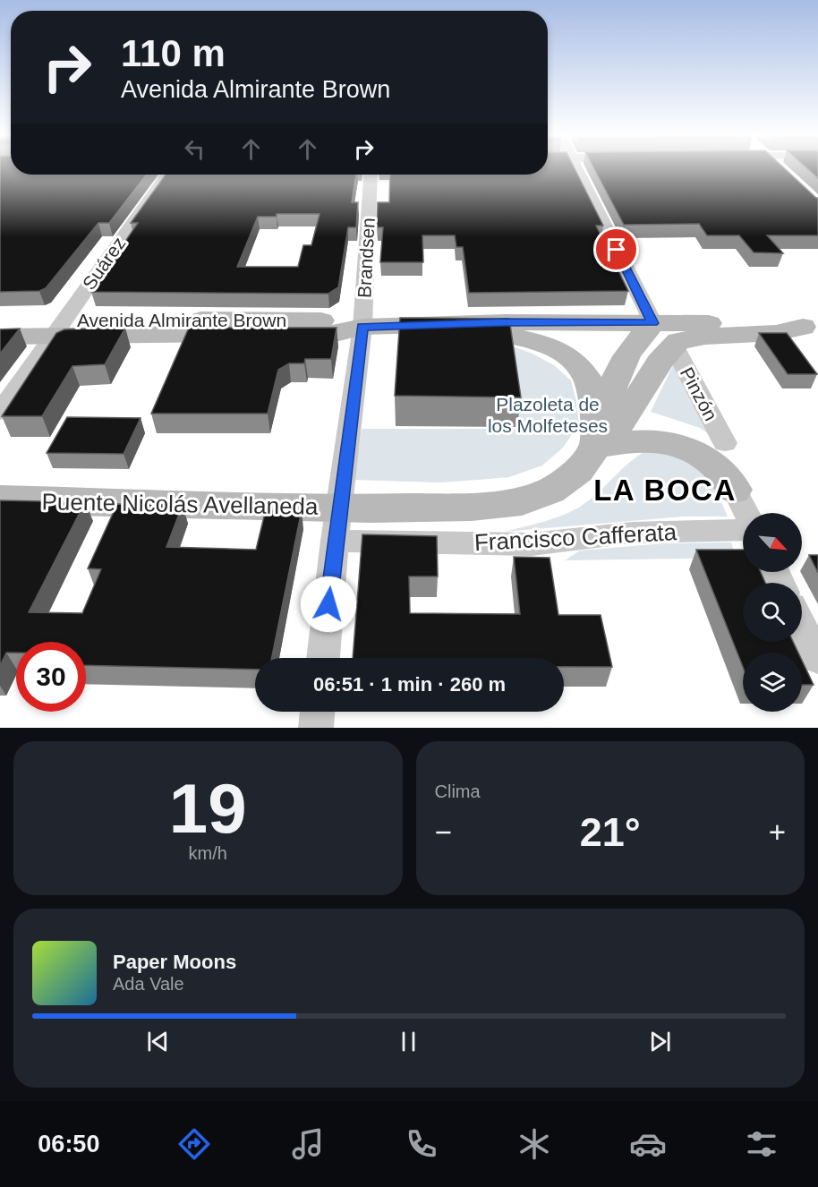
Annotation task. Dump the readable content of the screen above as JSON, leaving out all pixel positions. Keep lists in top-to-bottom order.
{
  "streets": {
    "main road": ["Avenida Almirante Brown", "Puente Nicolás Avellaneda"],
    "street": [
      "Brandsen",
      "Suárez",
      "Pinzón",
      "Francisco Cafferata"
    ]
  },
  "crossings": [
    ["Brandsen", "Avenida Almirante Brown"],
    ["Brandsen", "Francisco Cafferata"],
    ["Suárez", "Avenida Almirante Brown"],
    ["Avenida Almirante Brown", "Pinzón"],
    ["Avenida Almirante Brown", "Puente Nicolás Avellaneda"],
    ["Pinzón", "Puente Nicolás Avellaneda"]
  ],
  "districts": ["LA BOCA"],
  "parks": ["Plazoleta de los Molfeteses"],
  "north": "bottom right",
  "page": {
    "turn": ["110 m", "Avenida Almirante Brown"],
    "limit": "30",
    "trip": "06:51 · 1 min · 260 m",
    "tile": [
      ["19", "km/h"],
      "Clima"
    ],
    "heat": ["−", "21°", "+"],
    "song": ["Paper Moons", "Ada Vale"],
    "tabs": "06:50"
  }
}
